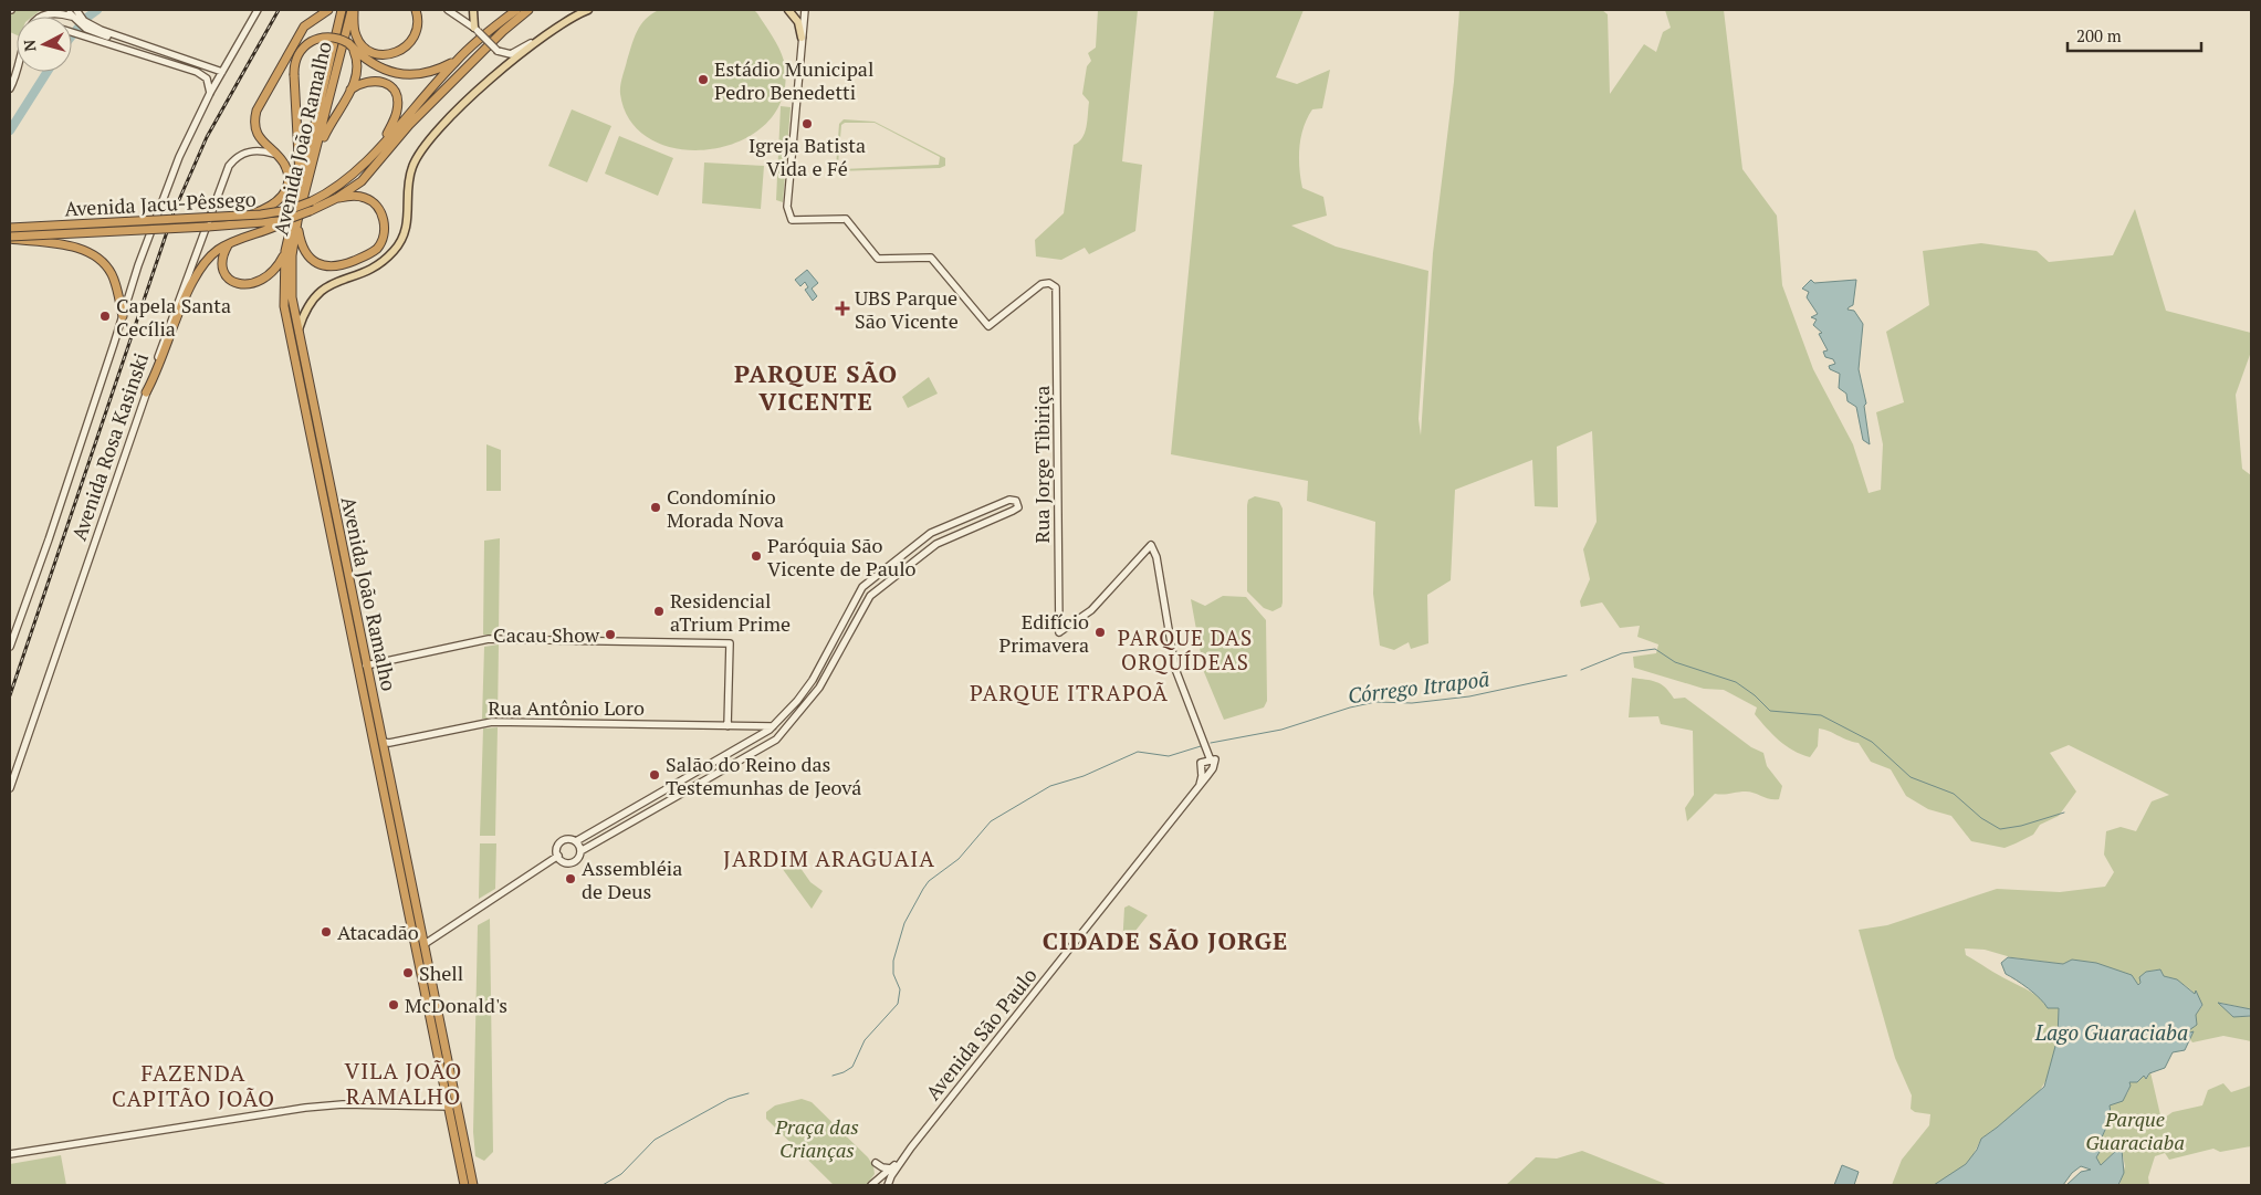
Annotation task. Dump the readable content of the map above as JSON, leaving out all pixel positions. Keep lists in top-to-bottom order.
{
  "streets": {
    "highway": ["Avenida João Ramalho", "Avenida Jacu-Pêssego"],
    "main road": [
      "Avenida Rosa Kasinski",
      "Rua Jorge Tibiriça",
      "Rua Antônio Loro",
      "Avenida São Paulo"
    ]
  },
  "crossings": [
    ["Avenida João Ramalho", "Avenida Jacu-Pêssego"],
    ["Avenida João Ramalho", "Rua Antônio Loro"],
    ["Rua Jorge Tibiriça", "Avenida São Paulo"]
  ],
  "districts": [
    "PARQUE SÃO VICENTE",
    "PARQUE DAS ORQUÍDEAS",
    "PARQUE ITRAPOÃ",
    "JARDIM ARAGUAIA",
    "CIDADE SÃO JORGE",
    "VILA JOÃO RAMALHO",
    "FAZENDA CAPITÃO JOÃO"
  ],
  "water": ["Córrego Itrapoã", "Lago Guaraciaba"],
  "parks": ["Parque Guaraciaba", "Praça das Crianças"],
  "places": {
    "other": [
      "Estádio Municipal Pedro Benedetti",
      "Igreja Batista Vida e Fé",
      "Capela Santa Cecília",
      "Condomínio Morada Nova",
      "Paróquia São Vicente de Paulo",
      "Residencial aTrium Prime",
      "Edifício Primavera",
      "Cacau Show",
      "Salão do Reino das Testemunhas de Jeová",
      "Assembléia de Deus",
      "Atacadão",
      "Shell",
      "McDonald's"
    ],
    "health": ["UBS Parque São Vicente"]
  },
  "scale_bar": "200 m",
  "north": "left"
}
